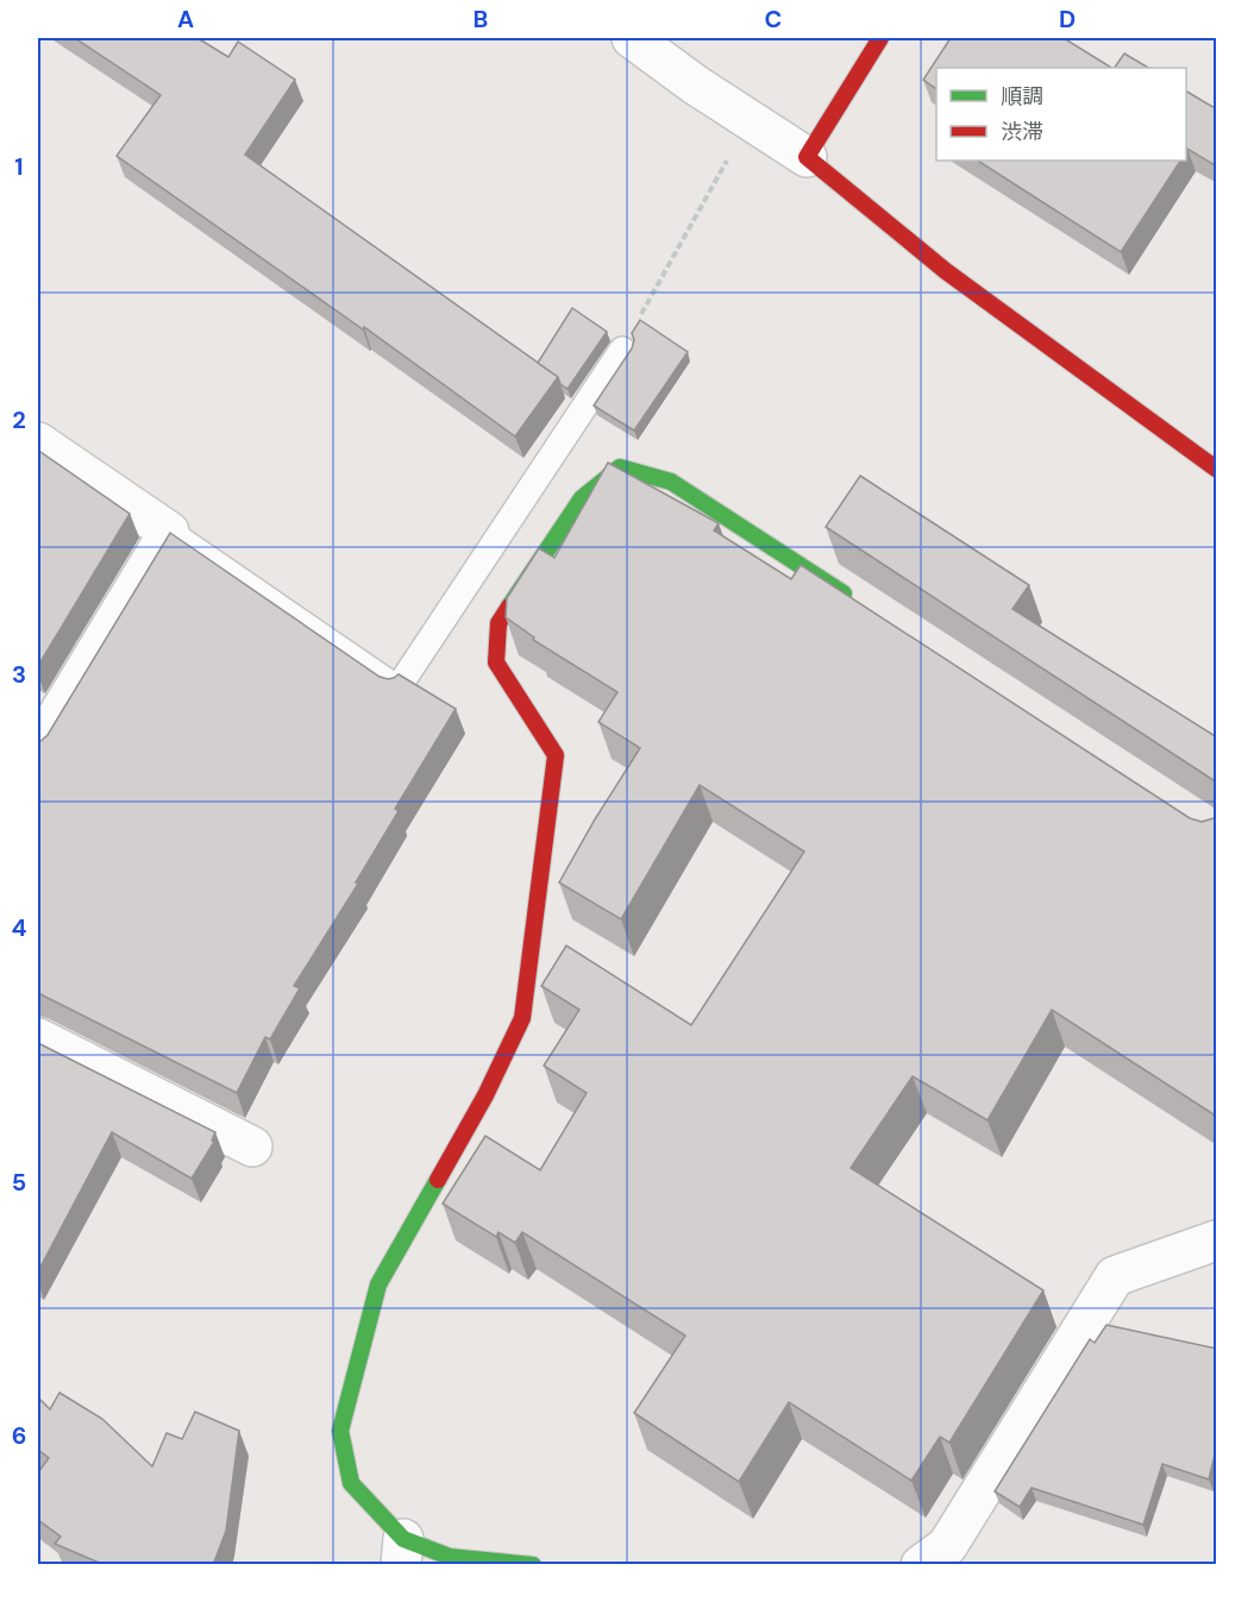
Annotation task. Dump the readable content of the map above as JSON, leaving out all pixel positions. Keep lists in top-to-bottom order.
{
  "legend": ["順調", "渋滞"],
  "grid": {
    "columns": [
      "A",
      "B",
      "C",
      "D"
    ],
    "rows": [
      "1",
      "2",
      "3",
      "4",
      "5",
      "6"
    ]
  }
}
